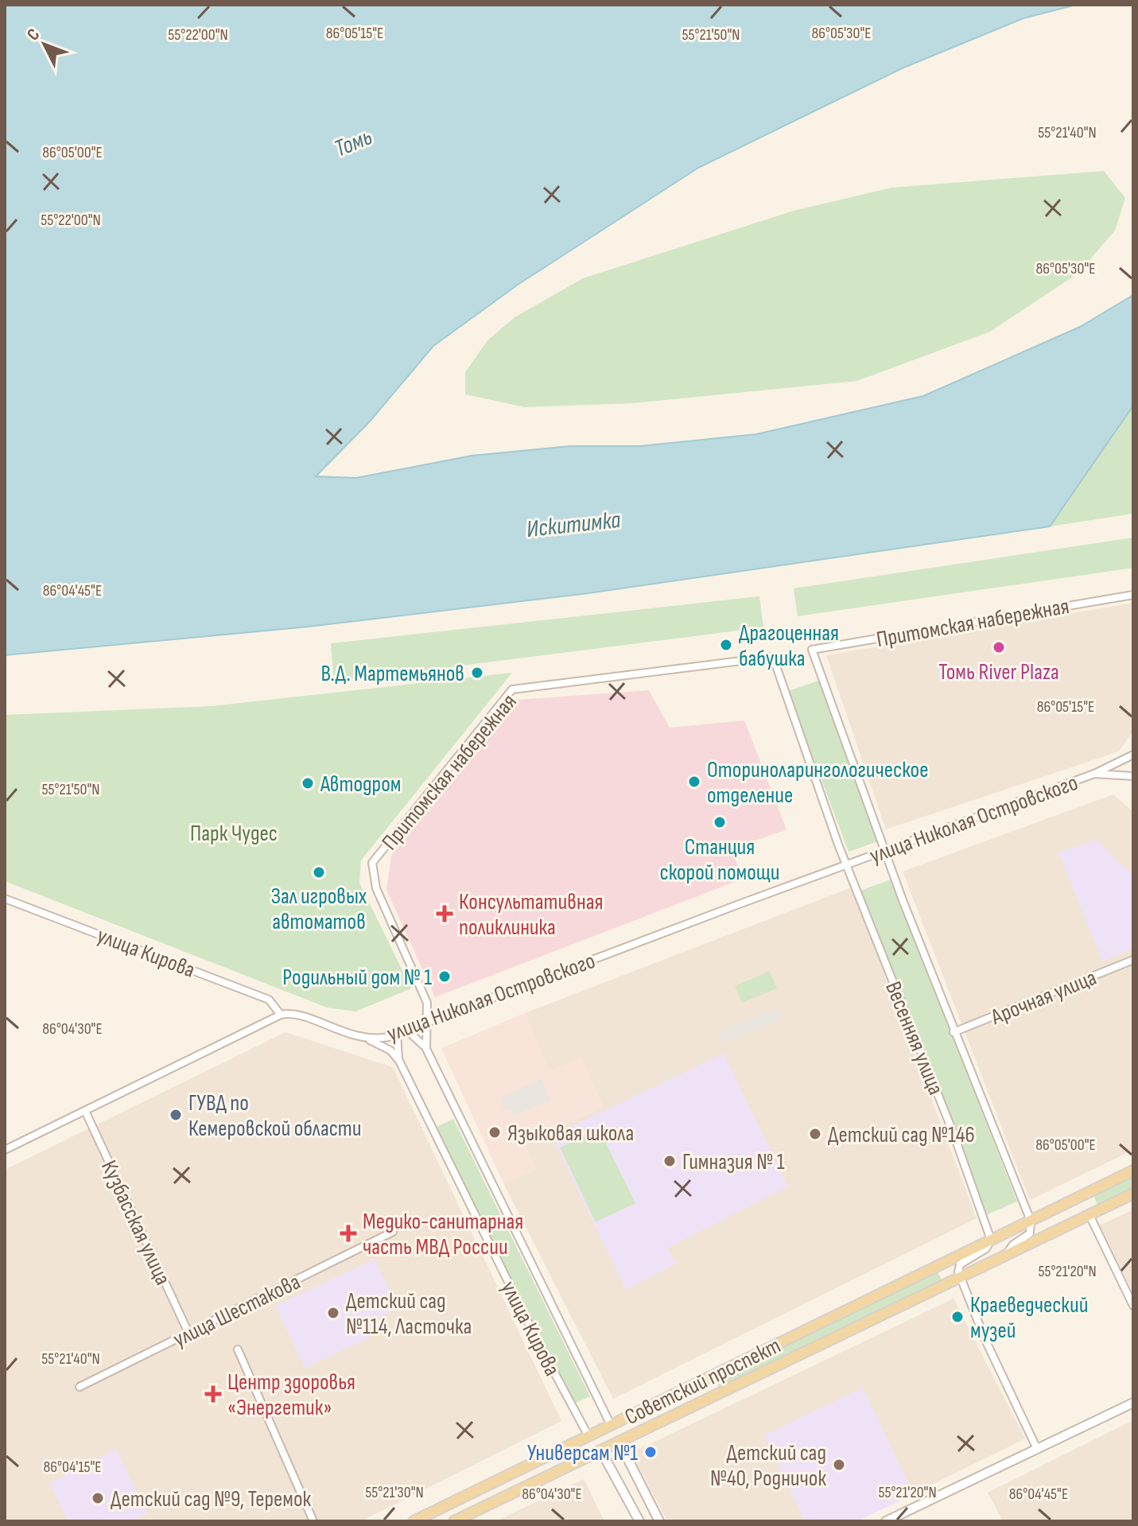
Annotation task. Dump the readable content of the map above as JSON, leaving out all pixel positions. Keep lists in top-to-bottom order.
{
  "streets": {
    "main road": ["улица Кирова", "Советский проспект"],
    "street": [
      "Притомская набережная",
      "улица Николая Островского",
      "Арочная улица",
      "Весенняя улица",
      "Кузбасская улица",
      "улица Шестакова"
    ]
  },
  "crossings": [
    ["Притомская набережная", "улица Николая Островского"],
    ["Притомская набережная", "Весенняя улица"],
    ["улица Николая Островского", "улица Кирова"],
    ["улица Николая Островского", "Весенняя улица"],
    ["улица Кирова", "Советский проспект"],
    ["Арочная улица", "Весенняя улица"],
    ["Весенняя улица", "Советский проспект"],
    ["Кузбасская улица", "улица Шестакова"]
  ],
  "water": ["Томь", "Искитимка"],
  "parks": ["Парк Чудес"],
  "places": {
    "other": [
      "Драгоценная бабушка",
      "Томь River Plaza",
      "В.Д. Мартемьянов",
      "Оториноларингологическое отделение",
      "Автодром",
      "Станция скорой помощи",
      "Зал игровых автоматов",
      "Родильный дом № 1",
      "ГУВД по Кемеровской области",
      "Языковая школа",
      "Детский сад №146",
      "Гимназия № 1",
      "Детский сад №114, Ласточка",
      "Краеведческий музей",
      "Универсам №1",
      "Детский сад №40, Родничок",
      "Детский сад №9, Теремок"
    ],
    "health": ["Консультативная поликлиника", "Медико-санитарная часть МВД России", "Центр здоровья «Энергетик»"]
  },
  "north": "top left",
  "coordinates": [
    "86°05'15\"E",
    "86°05'30\"E",
    "55°21'50\"N",
    "55°22'00\"N",
    "55°21'40\"N",
    "86°05'00\"E",
    "86°04'45\"E",
    "86°04'30\"E",
    "55°21'20\"N",
    "86°04'15\"E",
    "55°21'30\"N"
  ]
}
